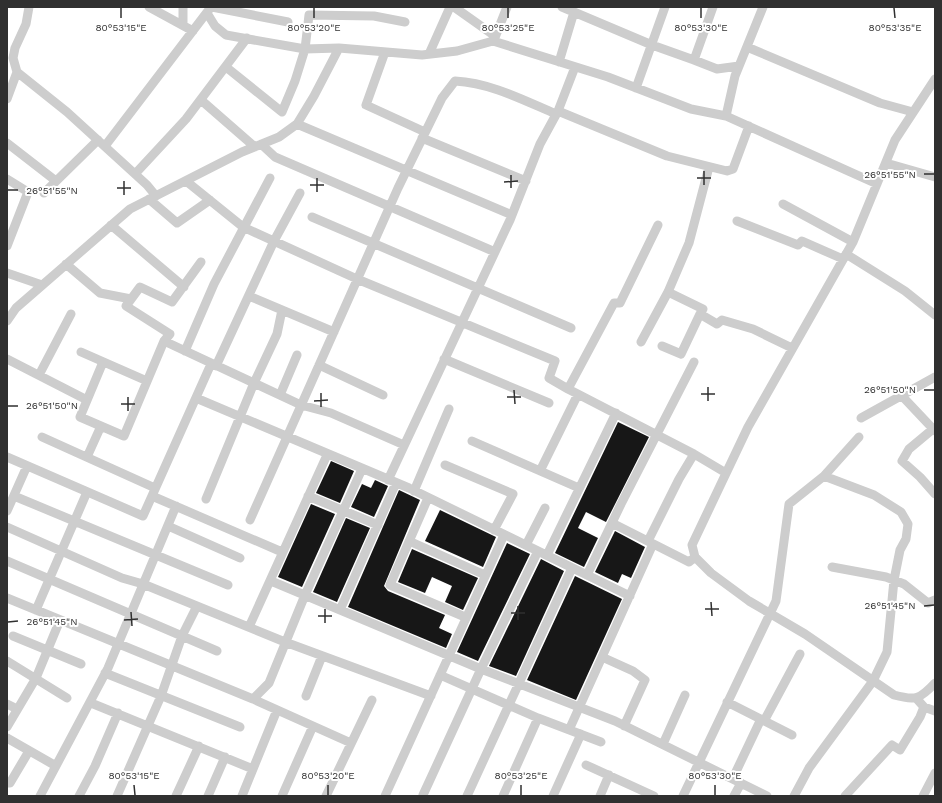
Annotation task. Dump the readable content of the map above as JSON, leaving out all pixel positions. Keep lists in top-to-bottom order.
{
  "coordinates": [
    "80°53'15\"E",
    "80°53'20\"E",
    "80°53'25\"E",
    "80°53'30\"E",
    "80°53'35\"E",
    "26°51'55\"N",
    "26°51'50\"N",
    "26°51'45\"N"
  ]
}
